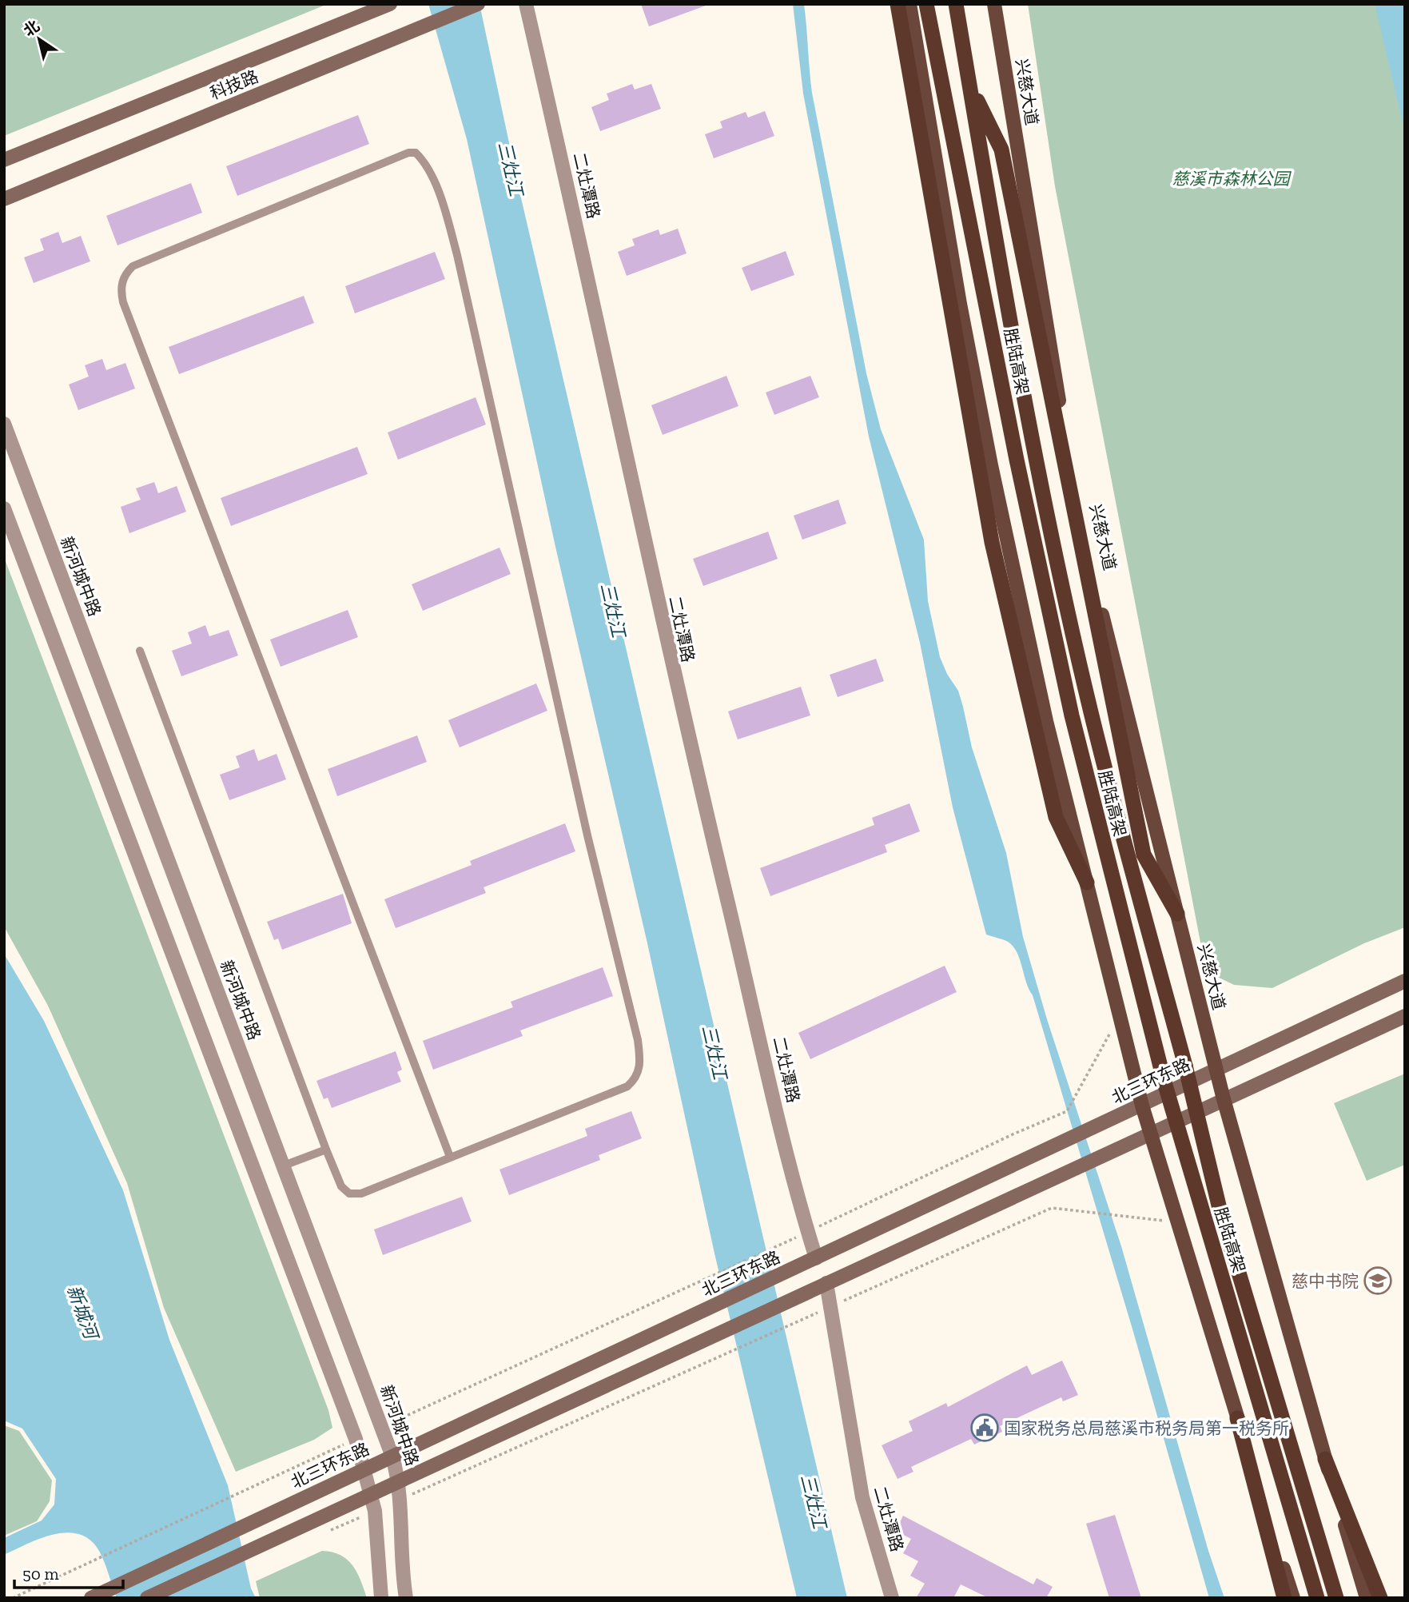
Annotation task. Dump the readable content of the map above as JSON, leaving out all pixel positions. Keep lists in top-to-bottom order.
{
  "streets": {
    "highway": ["胜陆高架"],
    "main road": ["科技路", "兴慈大道", "北三环东路"],
    "street": ["二灶潭路", "新河城中路"]
  },
  "crossings": [
    ["兴慈大道", "北三环东路"],
    ["二灶潭路", "北三环东路"],
    ["新河城中路", "北三环东路"]
  ],
  "water": ["三灶江", "新城河"],
  "parks": ["慈溪市森林公园"],
  "places": {
    "school or university": ["慈中书院"],
    "public building": ["国家税务总局慈溪市税务局第一税务所"]
  },
  "scale_bar": "50 m",
  "north": "top left"
}
